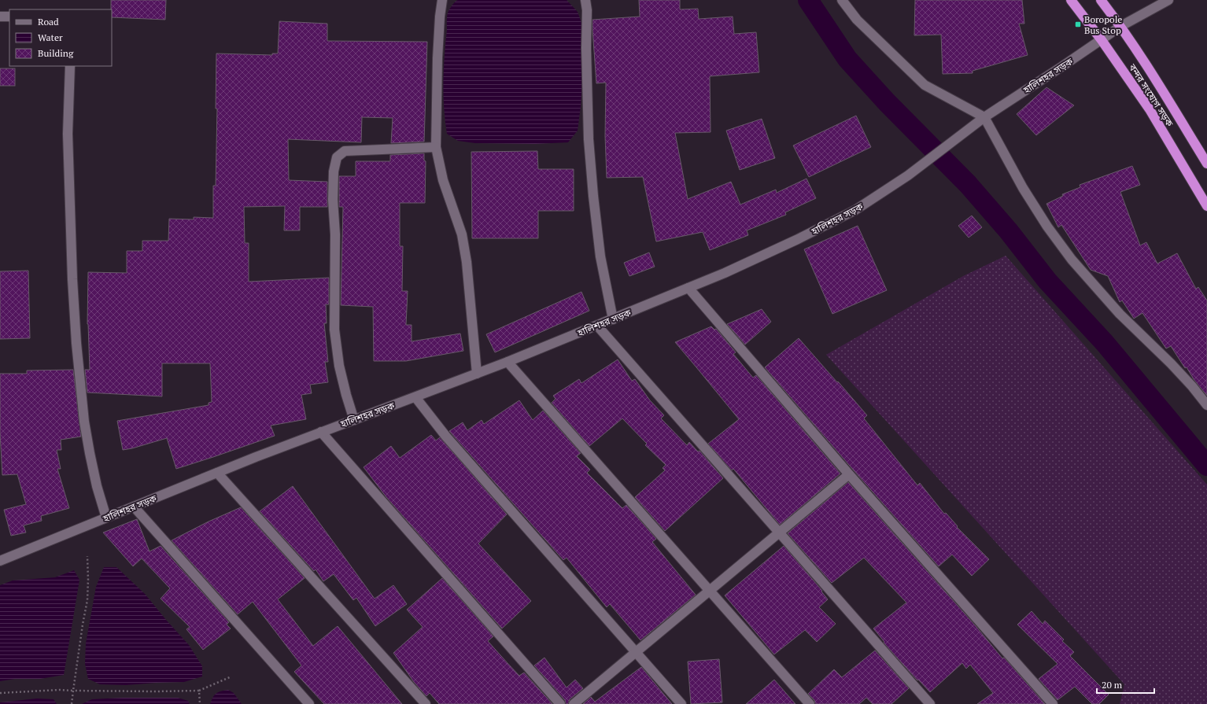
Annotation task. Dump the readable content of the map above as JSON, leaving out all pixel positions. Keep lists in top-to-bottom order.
{
  "streets": {
    "highway": ["বন্দর সংযোগ সড়ক"],
    "street": ["হালিশহর সড়ক"]
  },
  "crossings": [
    ["হালিশহর সড়ক", "বন্দর সংযোগ সড়ক"]
  ],
  "places": {
    "transit": ["Boropole Bus Stop"]
  },
  "legend": ["Road", "Water", "Building"],
  "scale_bar": "20 m"
}
